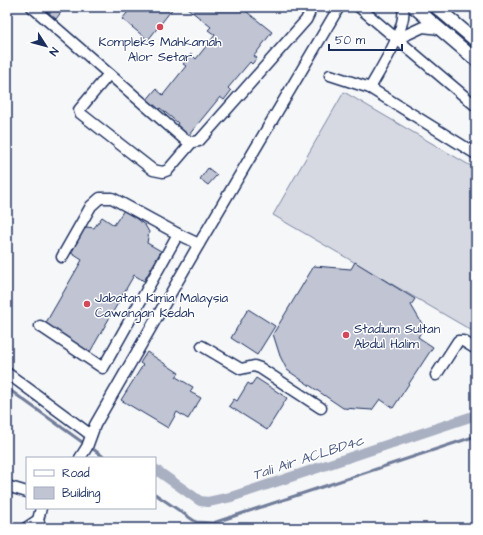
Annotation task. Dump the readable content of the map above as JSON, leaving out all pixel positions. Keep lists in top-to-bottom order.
{
  "water": ["Tali Air ACLBD4c"],
  "places": ["Kompleks Mahkamah Alor Setar", "Jabatan Kimia Malaysia Cawangan Kedah", "Stadium Sultan Abdul Halim"],
  "legend": ["Road", "Building"],
  "scale_bar": "50 m",
  "north": "bottom right"
}
